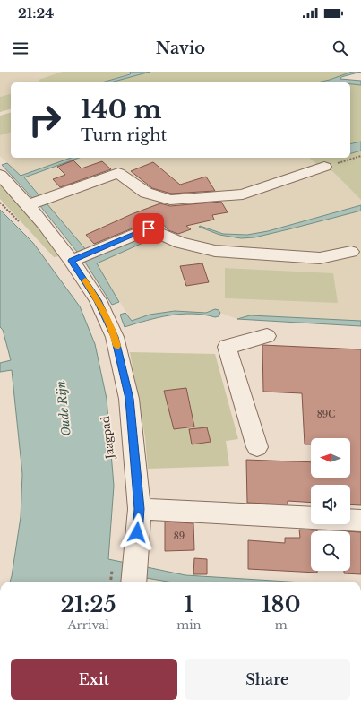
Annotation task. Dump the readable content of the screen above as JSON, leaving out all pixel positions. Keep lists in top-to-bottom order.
{
  "water": ["Oude Rijn"],
  "house_numbers": ["89C", "89"],
  "north": "left",
  "page": {
    "status": "21:24",
    "header": "Navio",
    "turn": ["140 m", "Turn right"],
    "eta": [
      "21:25",
      "Arrival",
      "1",
      "min",
      "180",
      "m"
    ],
    "buttons": ["Exit", "Share"]
  }
}
